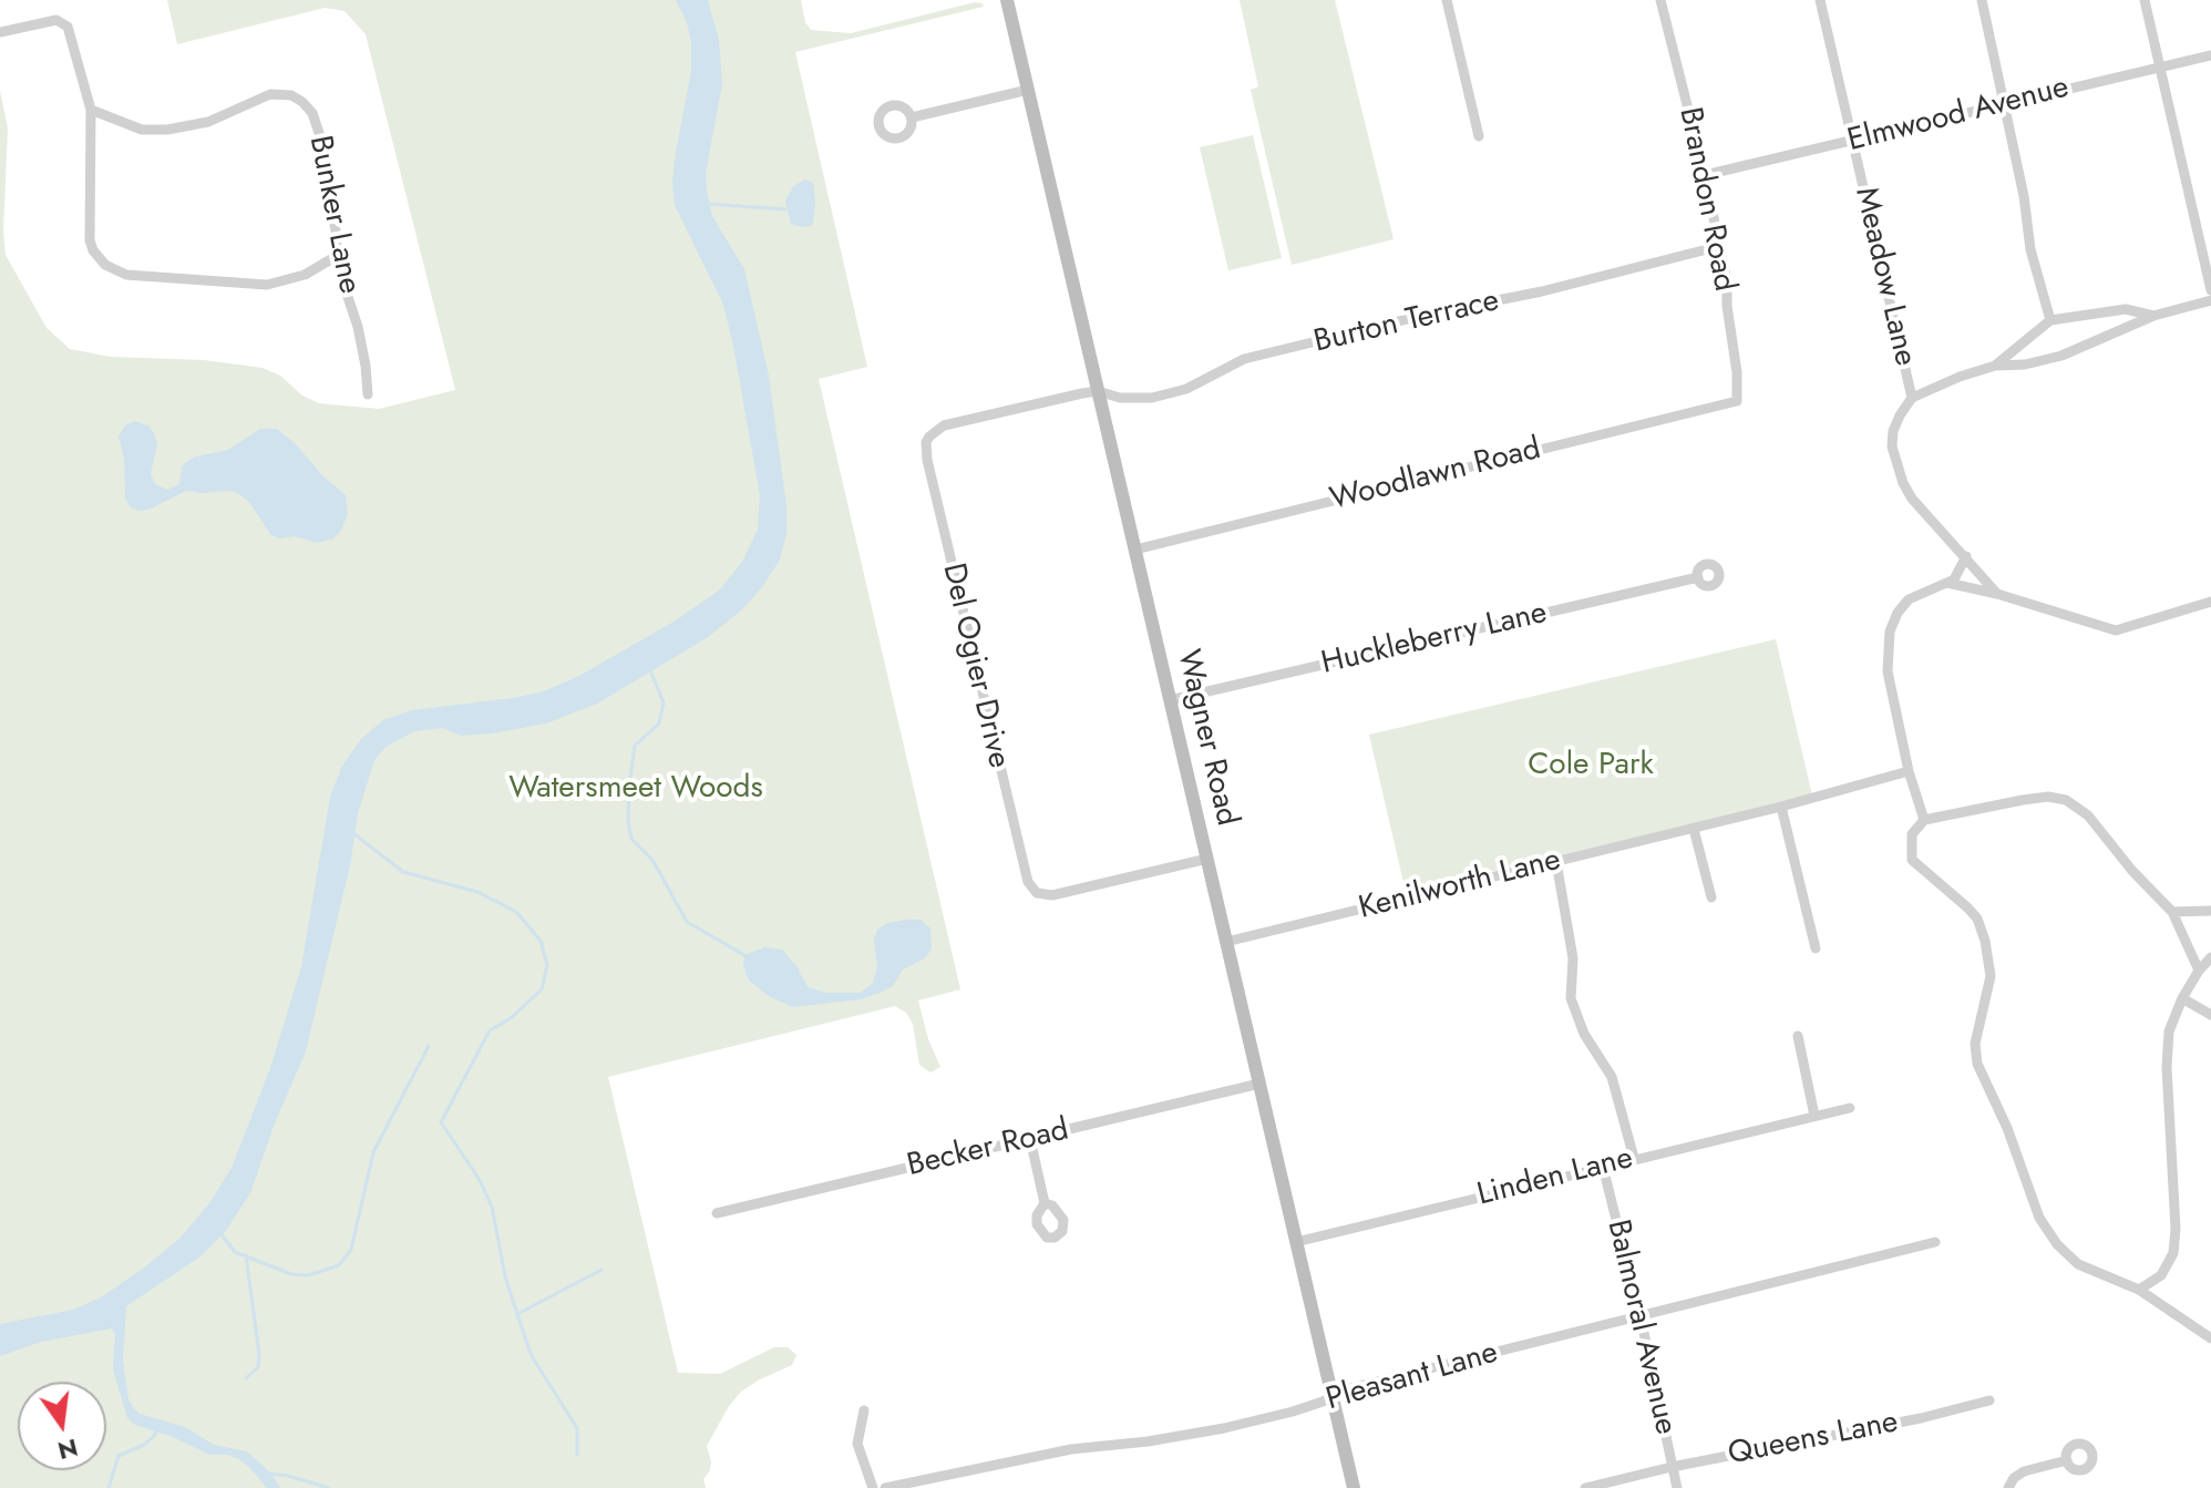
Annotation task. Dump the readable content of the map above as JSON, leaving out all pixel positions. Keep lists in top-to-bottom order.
{
  "streets": {
    "street": [
      "Elmwood Avenue",
      "Brandon Road",
      "Bunker Lane",
      "Meadow Lane",
      "Burton Terrace",
      "Woodlawn Road",
      "Huckleberry Lane",
      "Del Ogier Drive",
      "Wagner Road",
      "Kenilworth Lane",
      "Becker Road",
      "Linden Lane",
      "Balmoral Avenue",
      "Pleasant Lane",
      "Queens Lane"
    ]
  },
  "crossings": [
    ["Elmwood Avenue", "Brandon Road"],
    ["Elmwood Avenue", "Meadow Lane"],
    ["Brandon Road", "Burton Terrace"],
    ["Brandon Road", "Woodlawn Road"],
    ["Burton Terrace", "Del Ogier Drive"],
    ["Burton Terrace", "Wagner Road"],
    ["Woodlawn Road", "Wagner Road"],
    ["Huckleberry Lane", "Wagner Road"],
    ["Del Ogier Drive", "Wagner Road"],
    ["Wagner Road", "Kenilworth Lane"],
    ["Wagner Road", "Becker Road"],
    ["Wagner Road", "Linden Lane"],
    ["Wagner Road", "Pleasant Lane"],
    ["Linden Lane", "Balmoral Avenue"],
    ["Balmoral Avenue", "Pleasant Lane"],
    ["Balmoral Avenue", "Queens Lane"]
  ],
  "parks": ["Cole Park", "Watersmeet Woods"],
  "north": "bottom"
}
